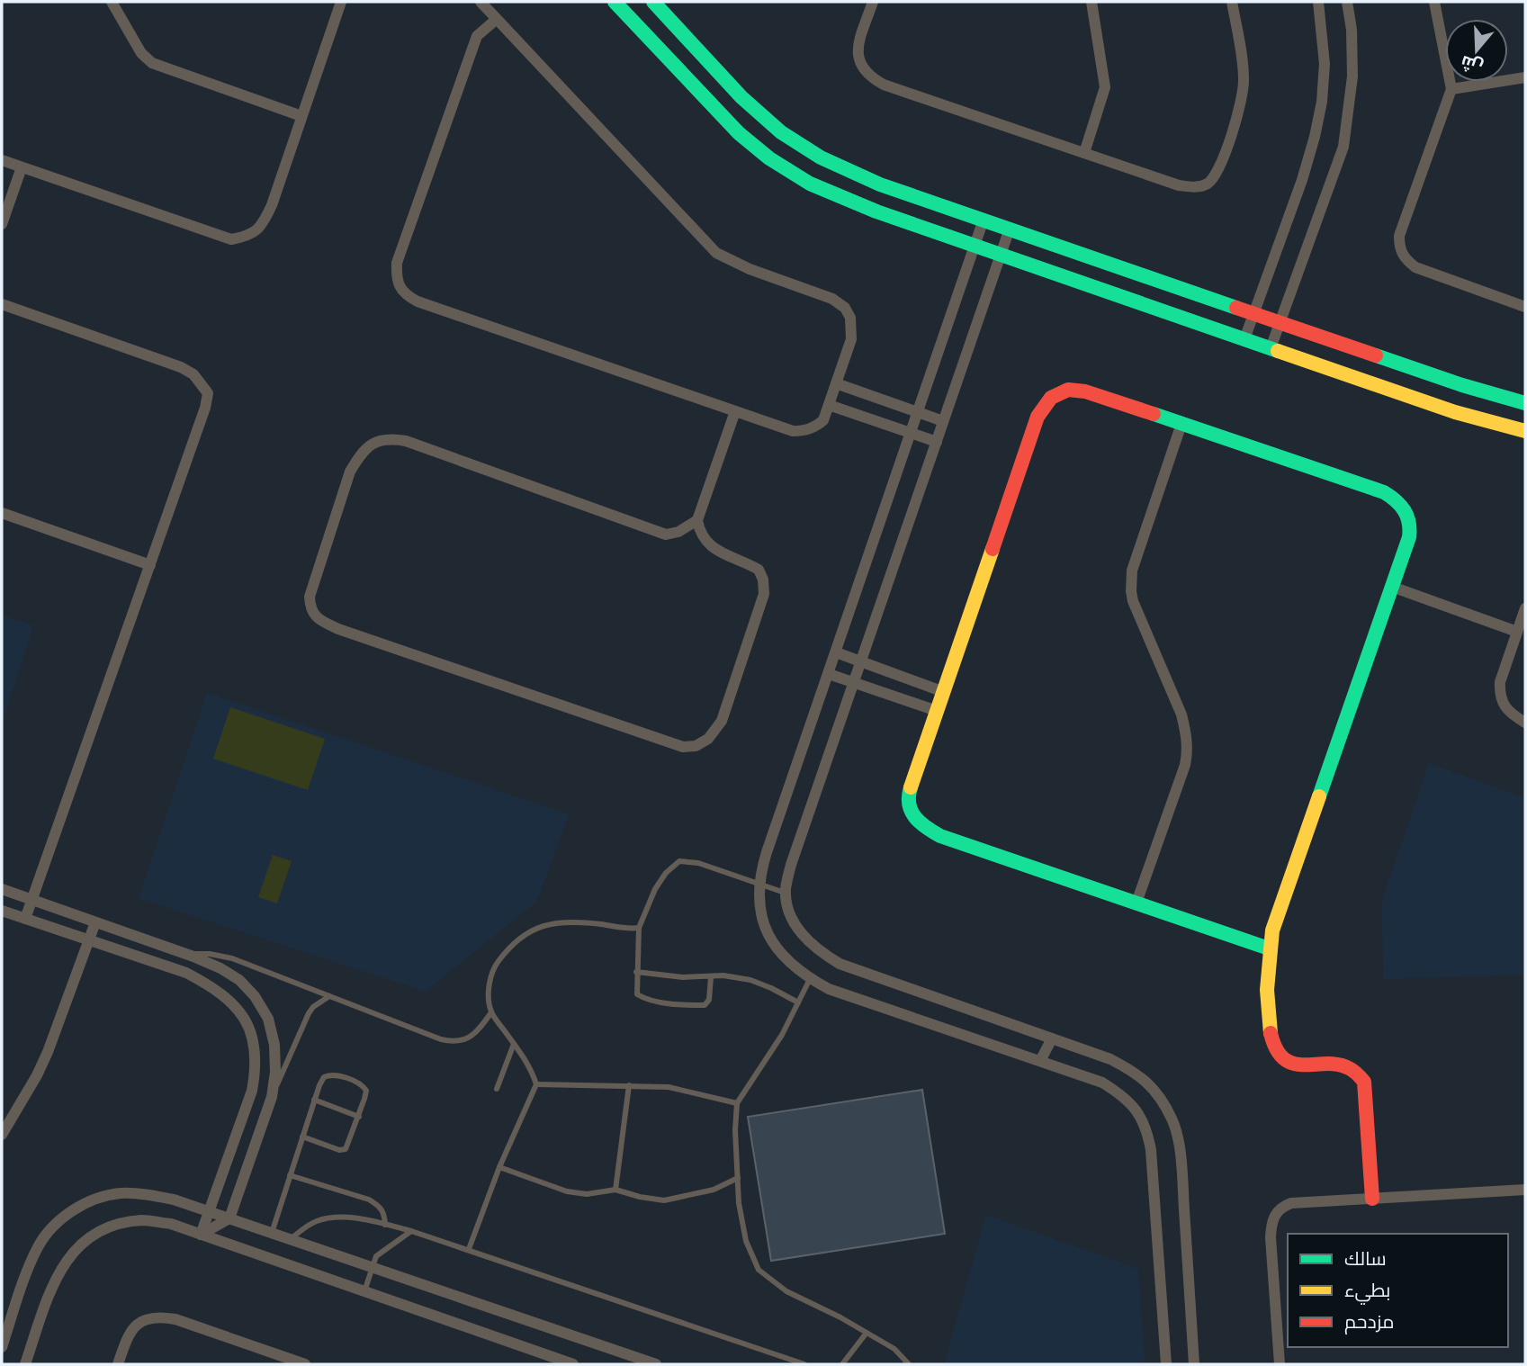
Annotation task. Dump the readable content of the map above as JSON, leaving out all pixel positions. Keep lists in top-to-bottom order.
{
  "legend": ["سالك", "بطيء", "مزدحم"],
  "north": "bottom"
}
